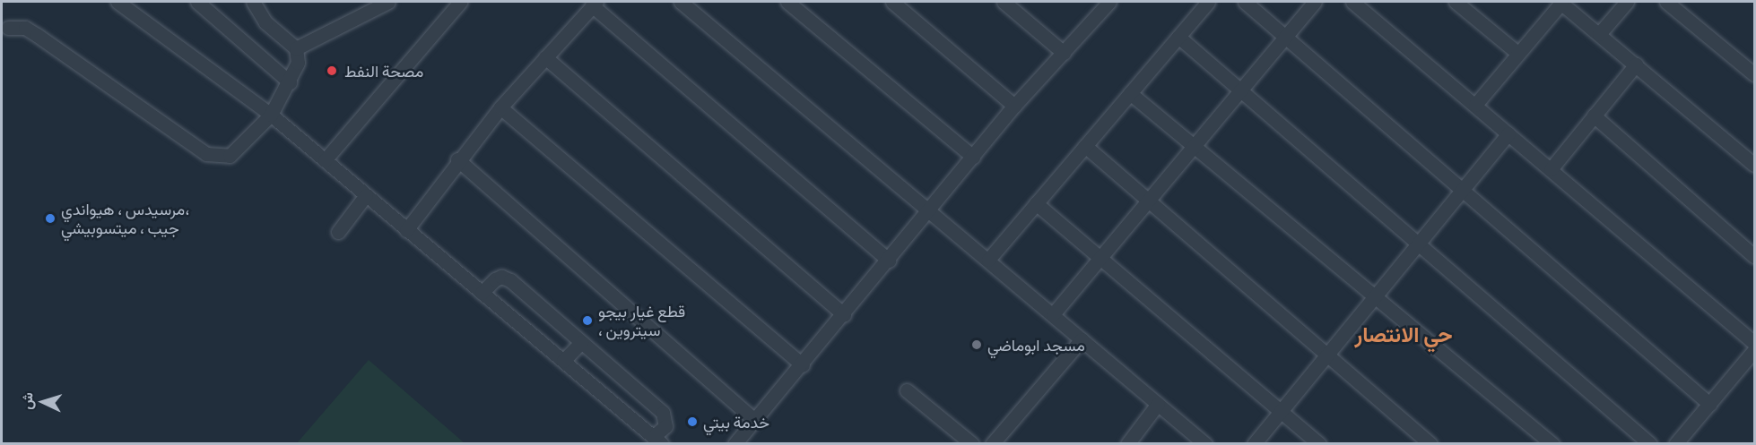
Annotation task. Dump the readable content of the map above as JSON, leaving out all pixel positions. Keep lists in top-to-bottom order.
{
  "districts": ["حي الانتصار"],
  "places": [
    "مصحة النفط",
    "مرسيدس ، هيواندي، جيب ، ميتسوبيشي",
    "قطع غيار بيجو ، سيتروين",
    "مسجد ابوماضي",
    "خدمة بيتي"
  ],
  "north": "left"
}
